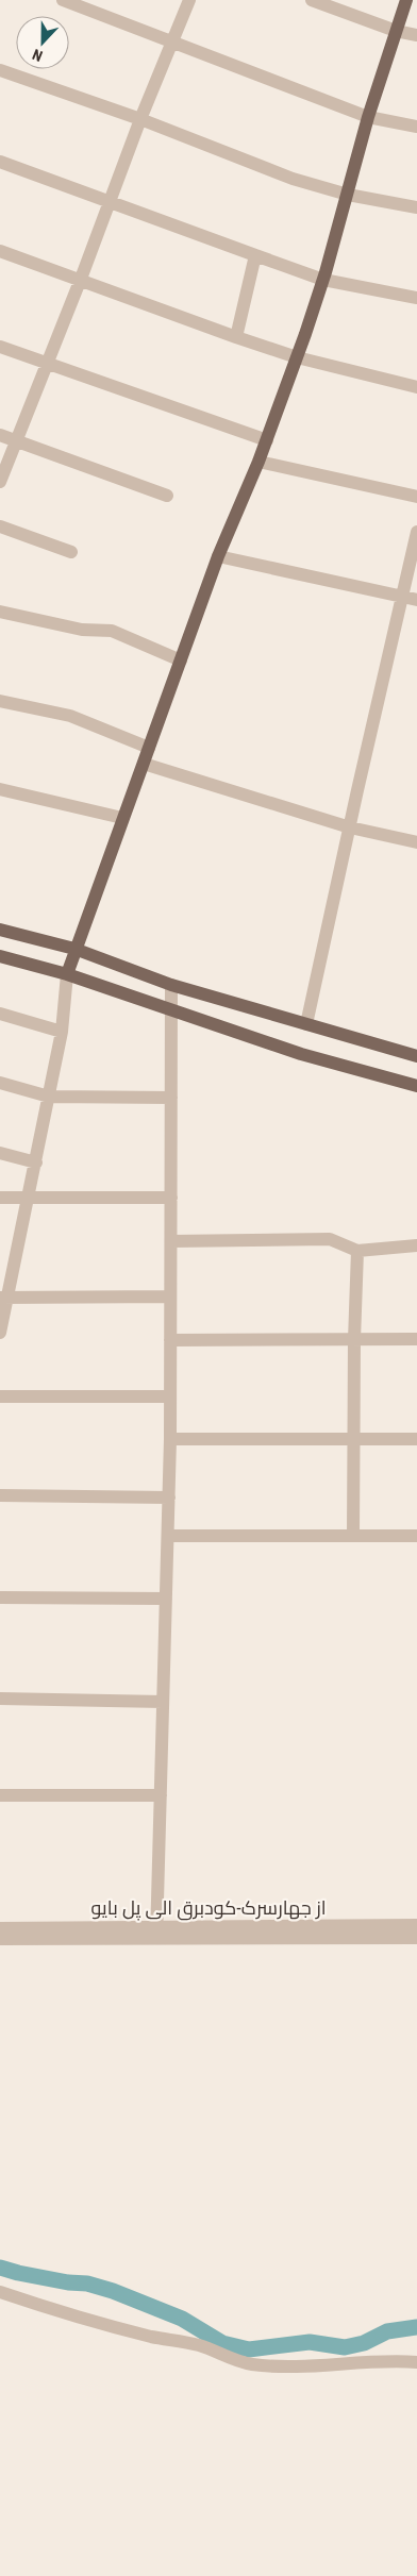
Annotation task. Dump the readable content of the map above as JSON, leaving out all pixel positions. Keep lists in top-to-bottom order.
{
  "streets": {
    "street": ["از جهارسرک-کودبرق الی پل بایو"]
  },
  "north": "bottom"
}
